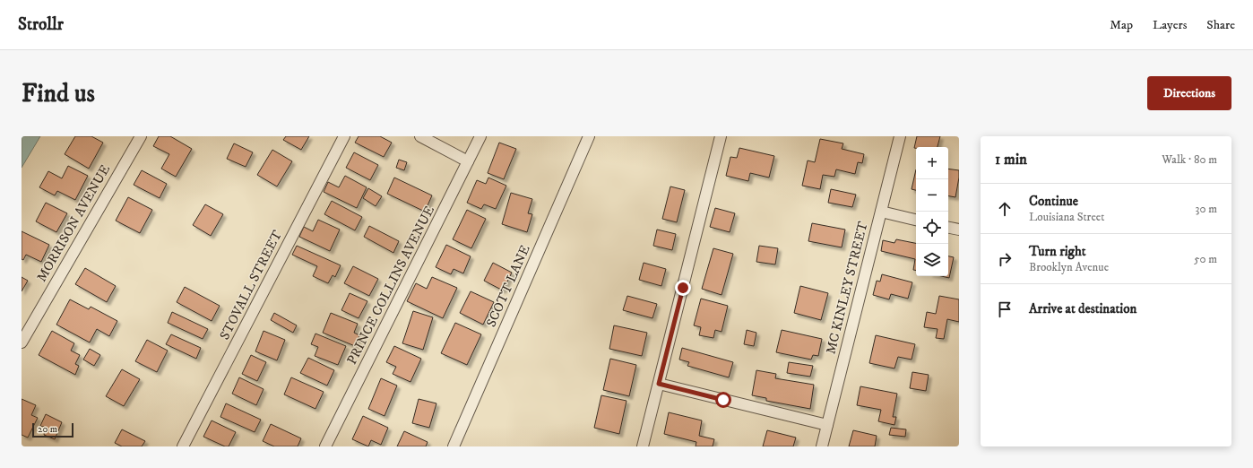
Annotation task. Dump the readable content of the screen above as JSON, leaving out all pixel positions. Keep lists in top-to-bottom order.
{
  "streets": {
    "street": [
      "MORRISON AVENUE",
      "STOVALL STREET",
      "PRINCE COLLINS AVENUE",
      "SCOTT LANE",
      "MC KINLEY STREET"
    ]
  },
  "scale_bar": "20 m",
  "page": {
    "header": "Strollr",
    "nav": ["Map", "Layers", "Share"],
    "buttons": "Directions",
    "title": "Find us",
    "heading": ["1 min", "Walk · 80 m"],
    "map_buttons": ["+", "−"],
    "list": [
      ["Continue", "Louisiana Street", "30 m"],
      ["Turn right", "Brooklyn Avenue", "50 m"],
      "Arrive at destination"
    ],
    "scale": "20 m"
  }
}
